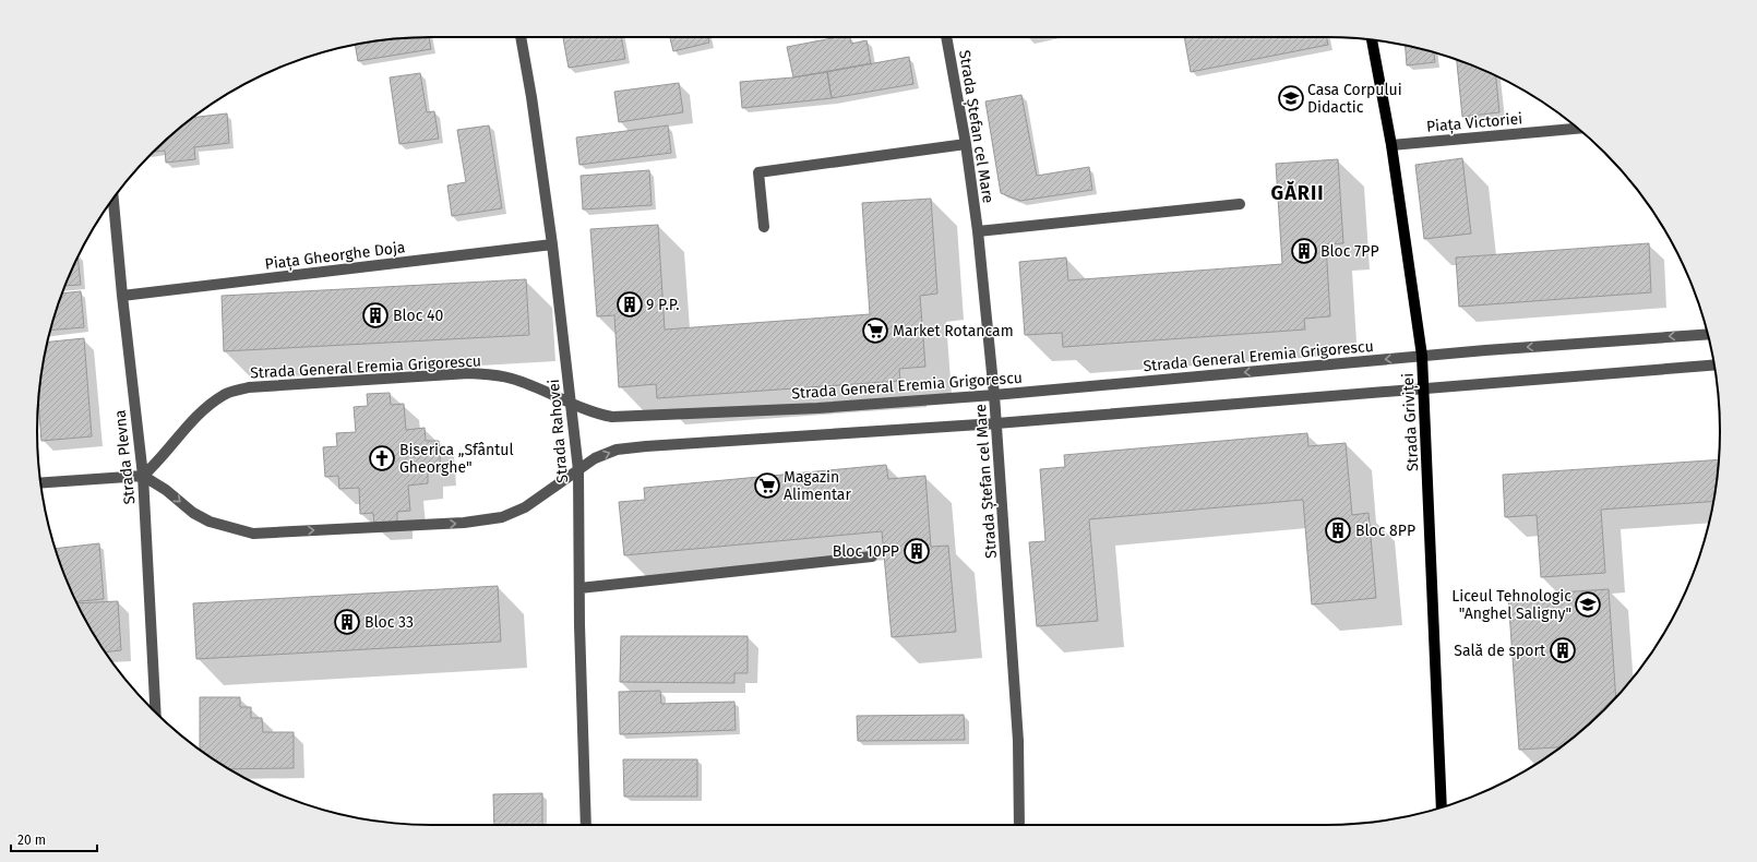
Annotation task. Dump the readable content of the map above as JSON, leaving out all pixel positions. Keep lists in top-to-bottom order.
{
  "streets": {
    "main road": ["Strada Griviței"],
    "street": [
      "Piața Victoriei",
      "Strada Ștefan cel Mare",
      "Piața Gheorghe Doja",
      "Strada General Eremia Grigorescu",
      "Strada Rahovei",
      "Strada Plevna"
    ]
  },
  "crossings": [
    ["Piața Victoriei", "Strada Griviței"],
    ["Strada Ștefan cel Mare", "Strada General Eremia Grigorescu"],
    ["Piața Gheorghe Doja", "Strada Rahovei"],
    ["Piața Gheorghe Doja", "Strada Plevna"],
    ["Strada General Eremia Grigorescu", "Strada Griviței"],
    ["Strada General Eremia Grigorescu", "Strada Rahovei"],
    ["Strada General Eremia Grigorescu", "Strada Plevna"]
  ],
  "districts": ["GĂRII"],
  "places": {
    "school or university": ["Casa Corpului Didactic", "Liceul Tehnologic \"Anghel Saligny\""],
    "building": [
      "Bloc 7PP",
      "9 P.P.",
      "Bloc 40",
      "Bloc 8PP",
      "Bloc 10PP",
      "Bloc 33",
      "Sală de sport"
    ],
    "supermarket": ["Market Rotancam", "Magazin Alimentar"],
    "church": ["Biserica „Sfântul Gheorghe\""]
  },
  "scale_bar": "20 m"
}
